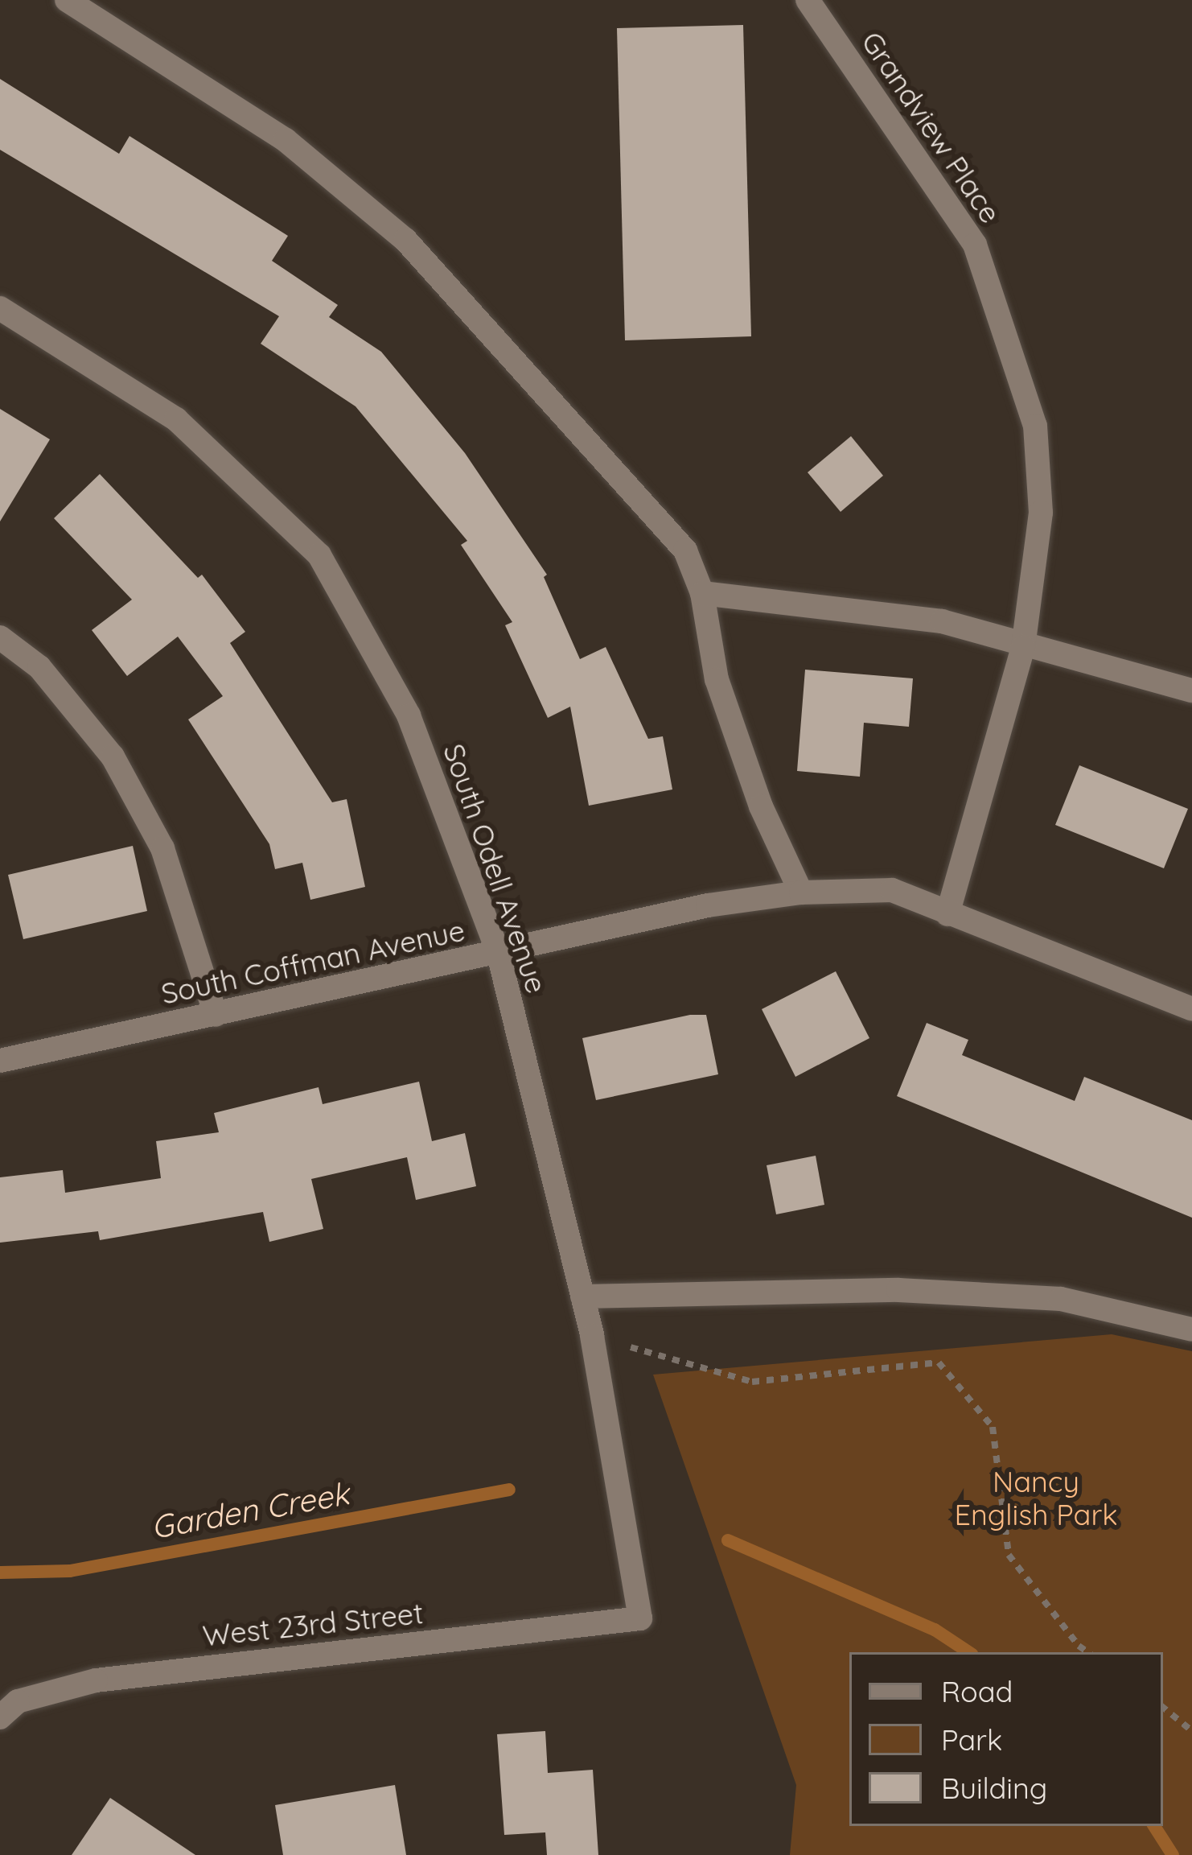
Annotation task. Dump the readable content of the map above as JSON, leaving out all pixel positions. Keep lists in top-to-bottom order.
{
  "streets": {
    "street": [
      "Grandview Place",
      "South Odell Avenue",
      "South Coffman Avenue",
      "West 23rd Street"
    ]
  },
  "crossings": [
    ["Grandview Place", "South Coffman Avenue"],
    ["South Odell Avenue", "South Coffman Avenue"],
    ["South Odell Avenue", "West 23rd Street"]
  ],
  "water": ["Garden Creek"],
  "parks": ["Nancy English Park"],
  "legend": ["Road", "Park", "Building"]
}
